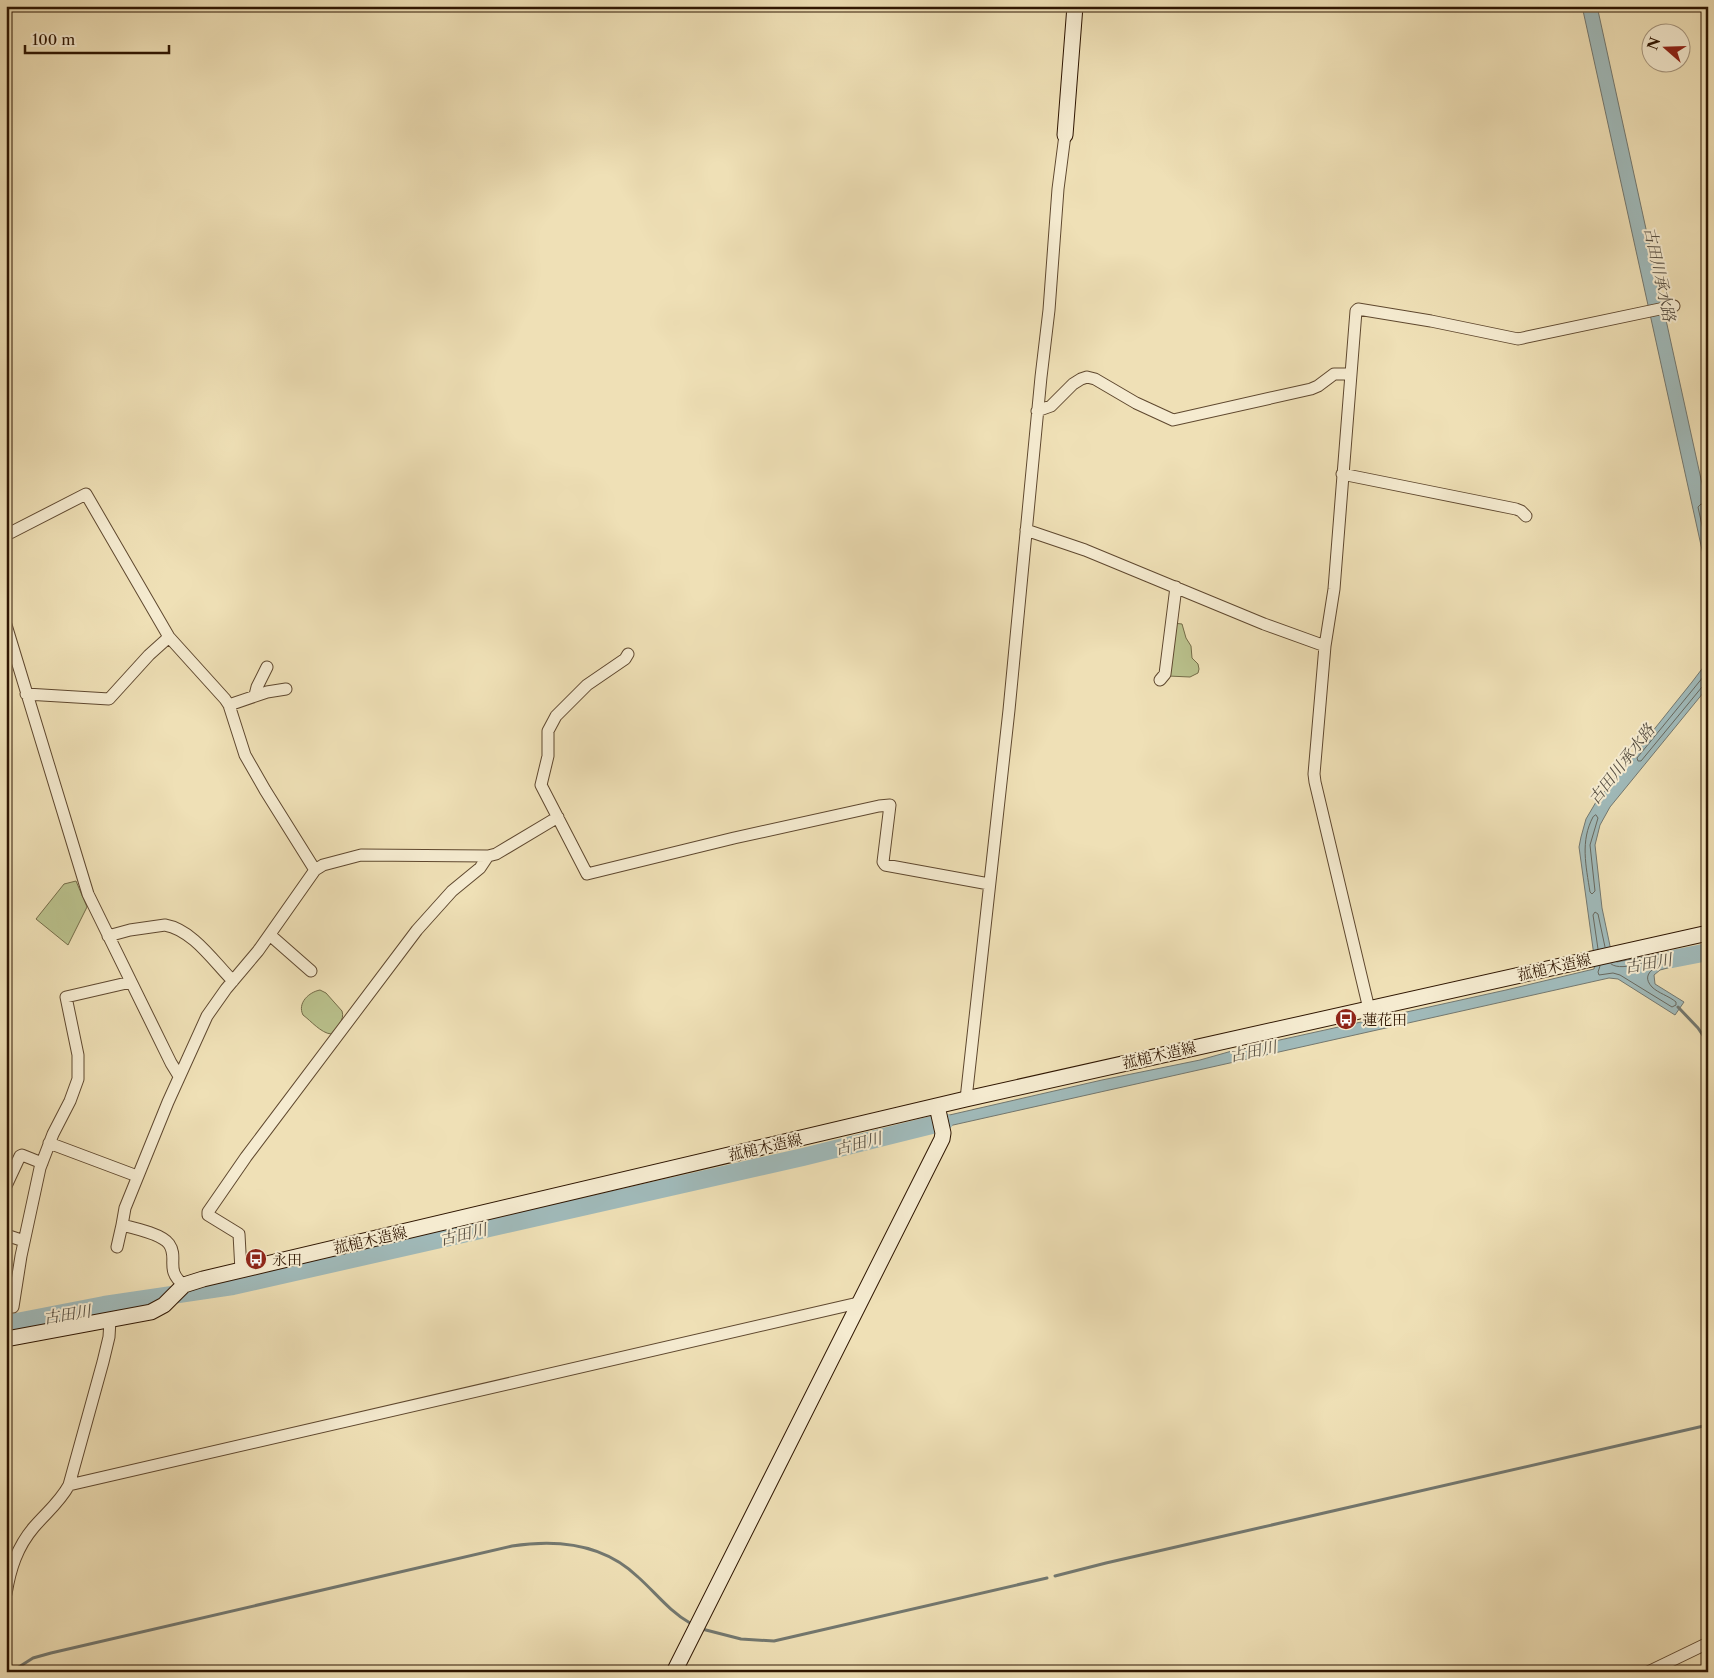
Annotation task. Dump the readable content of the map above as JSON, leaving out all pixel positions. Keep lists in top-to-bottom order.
{
  "streets": {
    "main road": ["菰槌木造線"]
  },
  "water": ["古田川承水路", "古田川"],
  "places": {
    "bus stop": ["蓮花田", "永田"]
  },
  "scale_bar": "100 m",
  "north": "left"
}
